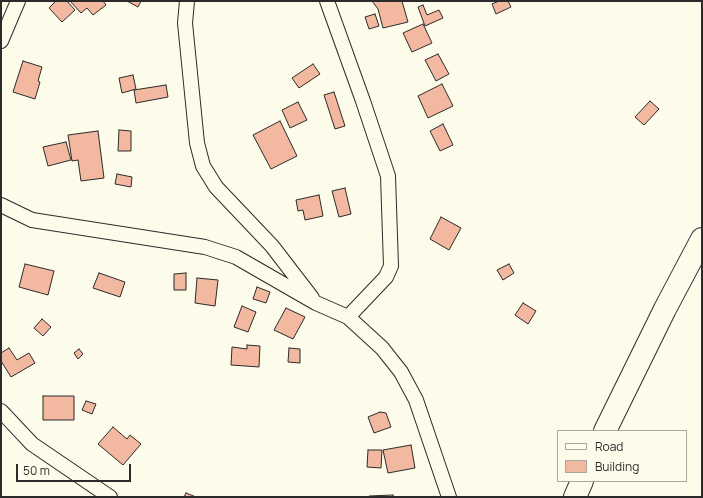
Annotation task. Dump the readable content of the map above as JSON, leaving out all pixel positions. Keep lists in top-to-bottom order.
{
  "legend": ["Road", "Building"],
  "scale_bar": "50 m"
}
